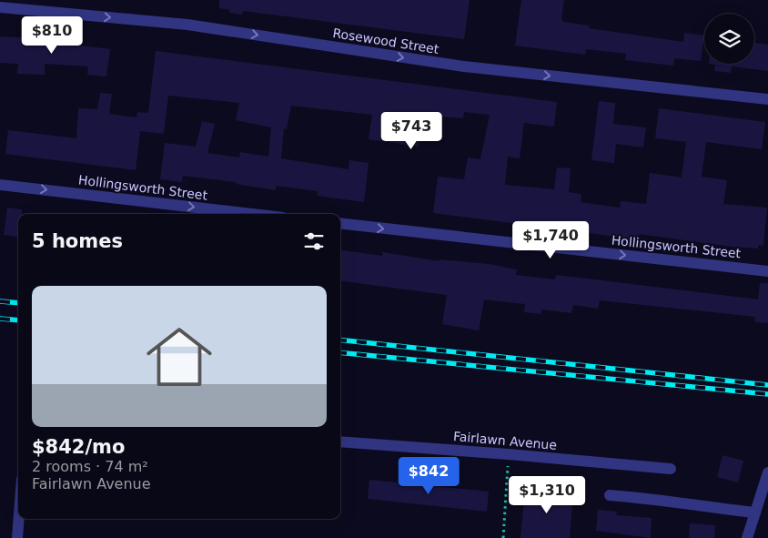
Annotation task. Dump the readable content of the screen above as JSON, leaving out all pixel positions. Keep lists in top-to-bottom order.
{
  "streets": {
    "street": ["Rosewood Street", "Hollingsworth Street", "Fairlawn Avenue"]
  },
  "one_way": ["Rosewood Street", "Hollingsworth Street"],
  "page": {
    "price": [
      "$810",
      "$743",
      "$1,740",
      "$842",
      "$1,310"
    ],
    "heading": "5 homes",
    "list": [
      {
        "name": "$842/mo",
        "note": "2 rooms · 74 m² · Fairlawn Avenue"
      }
    ]
  }
}
